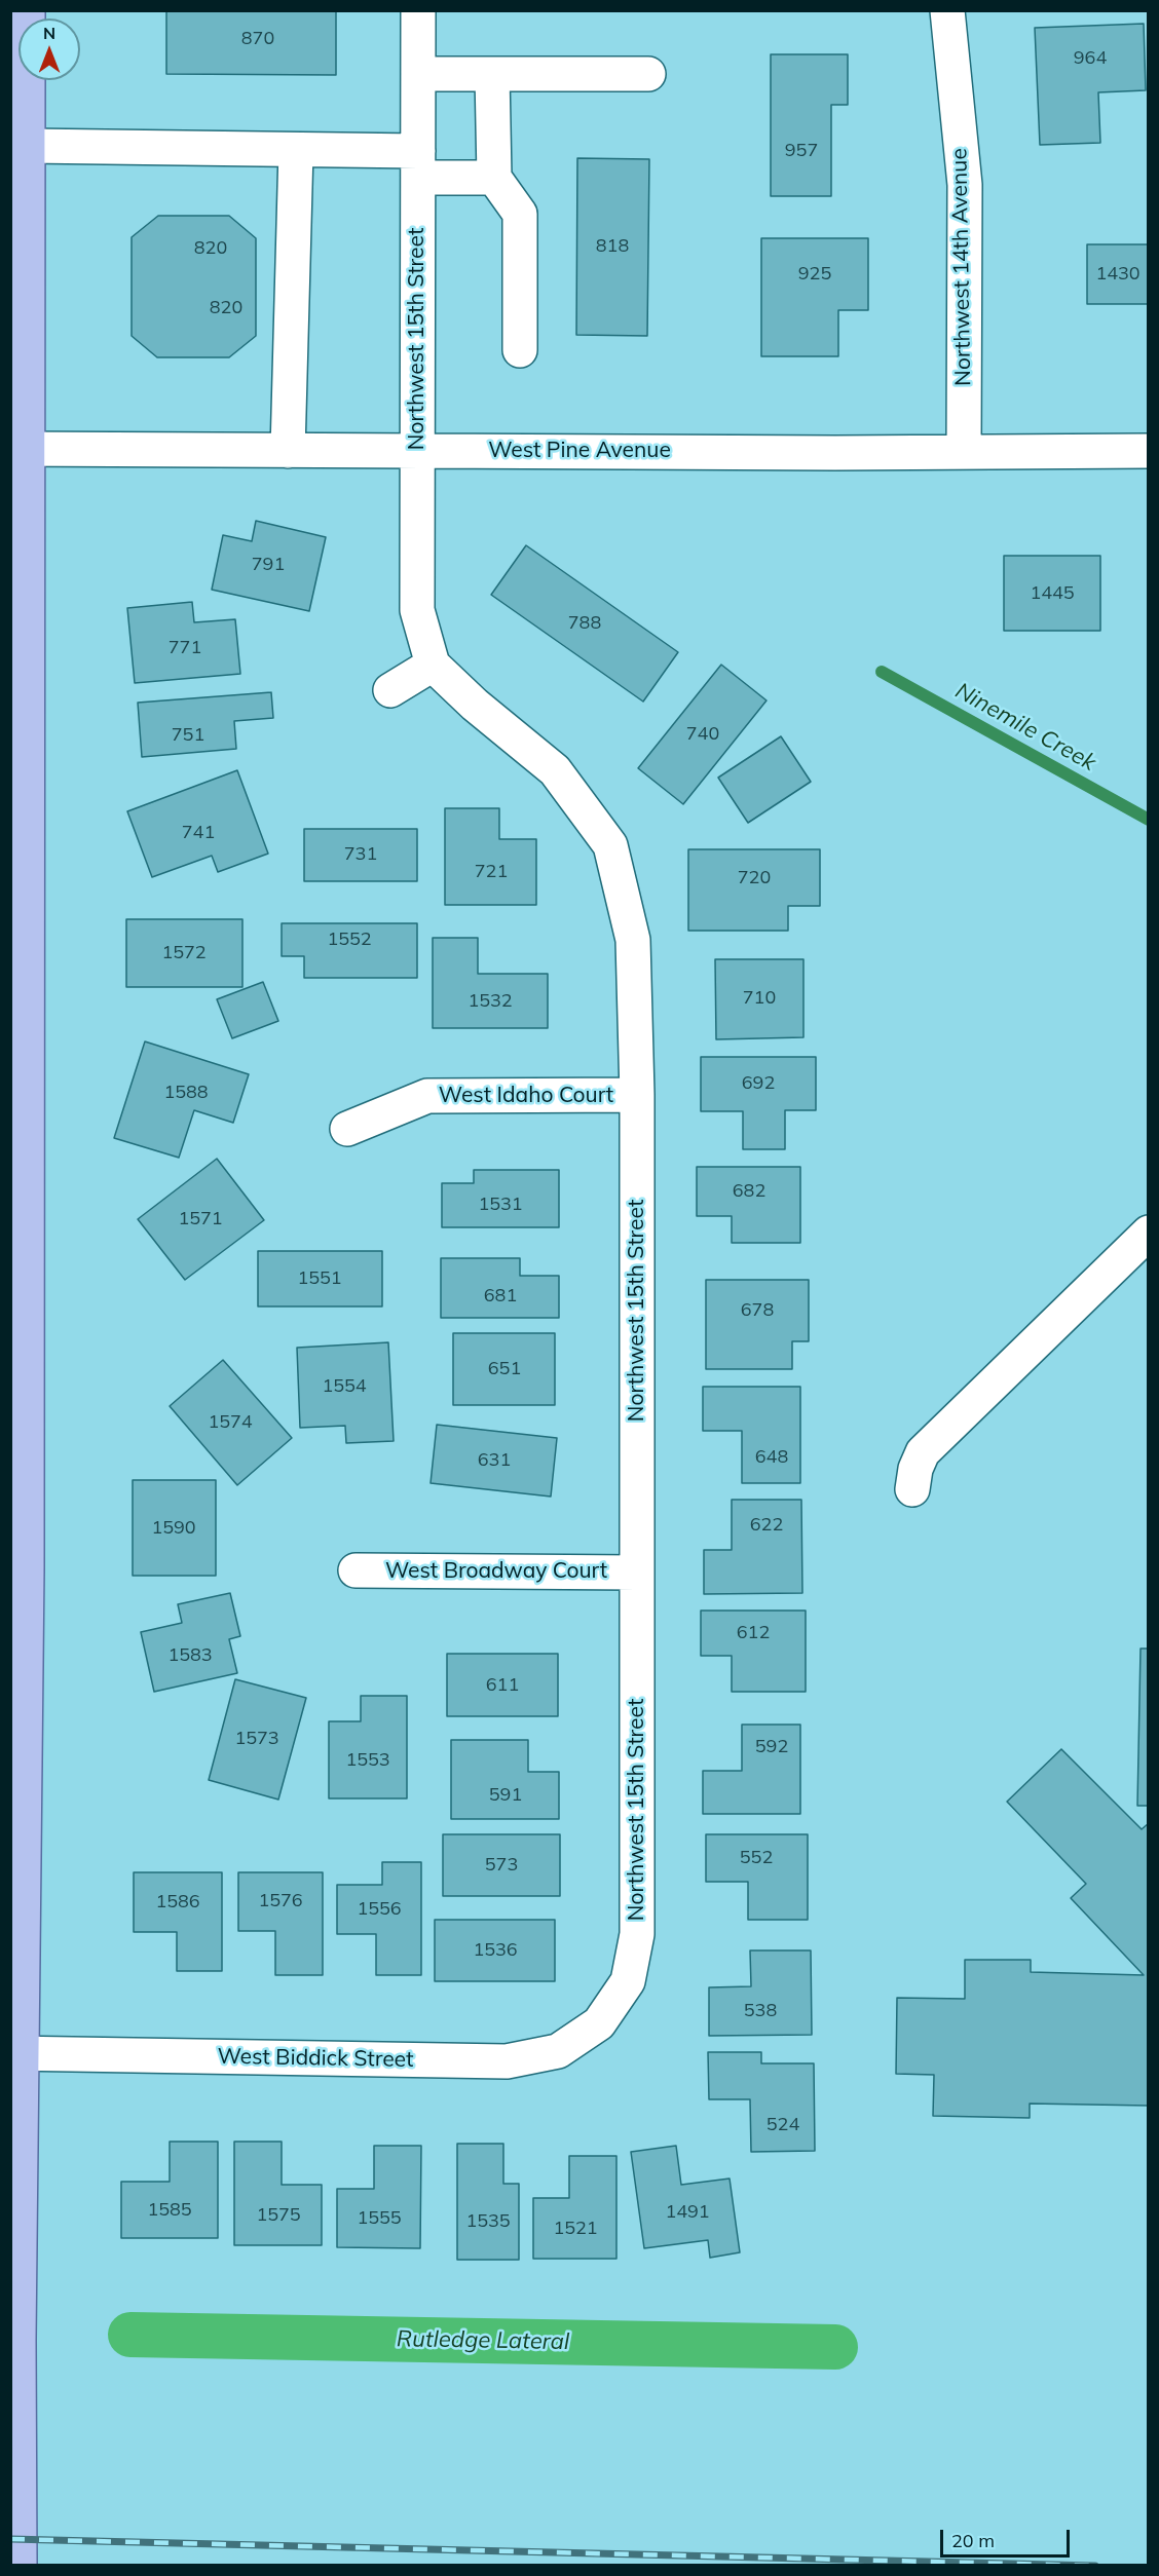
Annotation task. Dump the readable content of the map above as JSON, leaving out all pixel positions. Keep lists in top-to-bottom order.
{
  "streets": {
    "street": [
      "Northwest 14th Avenue",
      "Northwest 15th Street",
      "West Pine Avenue",
      "West Idaho Court",
      "West Broadway Court",
      "West Biddick Street"
    ]
  },
  "crossings": [
    ["Northwest 14th Avenue", "West Pine Avenue"],
    ["Northwest 15th Street", "West Pine Avenue"],
    ["Northwest 15th Street", "West Idaho Court"],
    ["Northwest 15th Street", "West Broadway Court"],
    ["Northwest 15th Street", "West Biddick Street"]
  ],
  "water": ["Ninemile Creek", "Rutledge Lateral"],
  "house_numbers": [
    "870",
    "964",
    "957",
    "818",
    "820",
    "925",
    "1430",
    "820",
    "791",
    "1445",
    "788",
    "771",
    "740",
    "751",
    "741",
    "731",
    "721",
    "720",
    "1552",
    "1572",
    "710",
    "1532",
    "692",
    "1588",
    "682",
    "1531",
    "1571",
    "1551",
    "681",
    "678",
    "651",
    "1554",
    "1574",
    "648",
    "631",
    "622",
    "1590",
    "612",
    "1583",
    "611",
    "1573",
    "592",
    "1553",
    "591",
    "552",
    "573",
    "1576",
    "1586",
    "1556",
    "1536",
    "538",
    "524",
    "1585",
    "1491",
    "1575",
    "1555",
    "1535",
    "1521"
  ],
  "scale_bar": "20 m",
  "north": "top"
}
